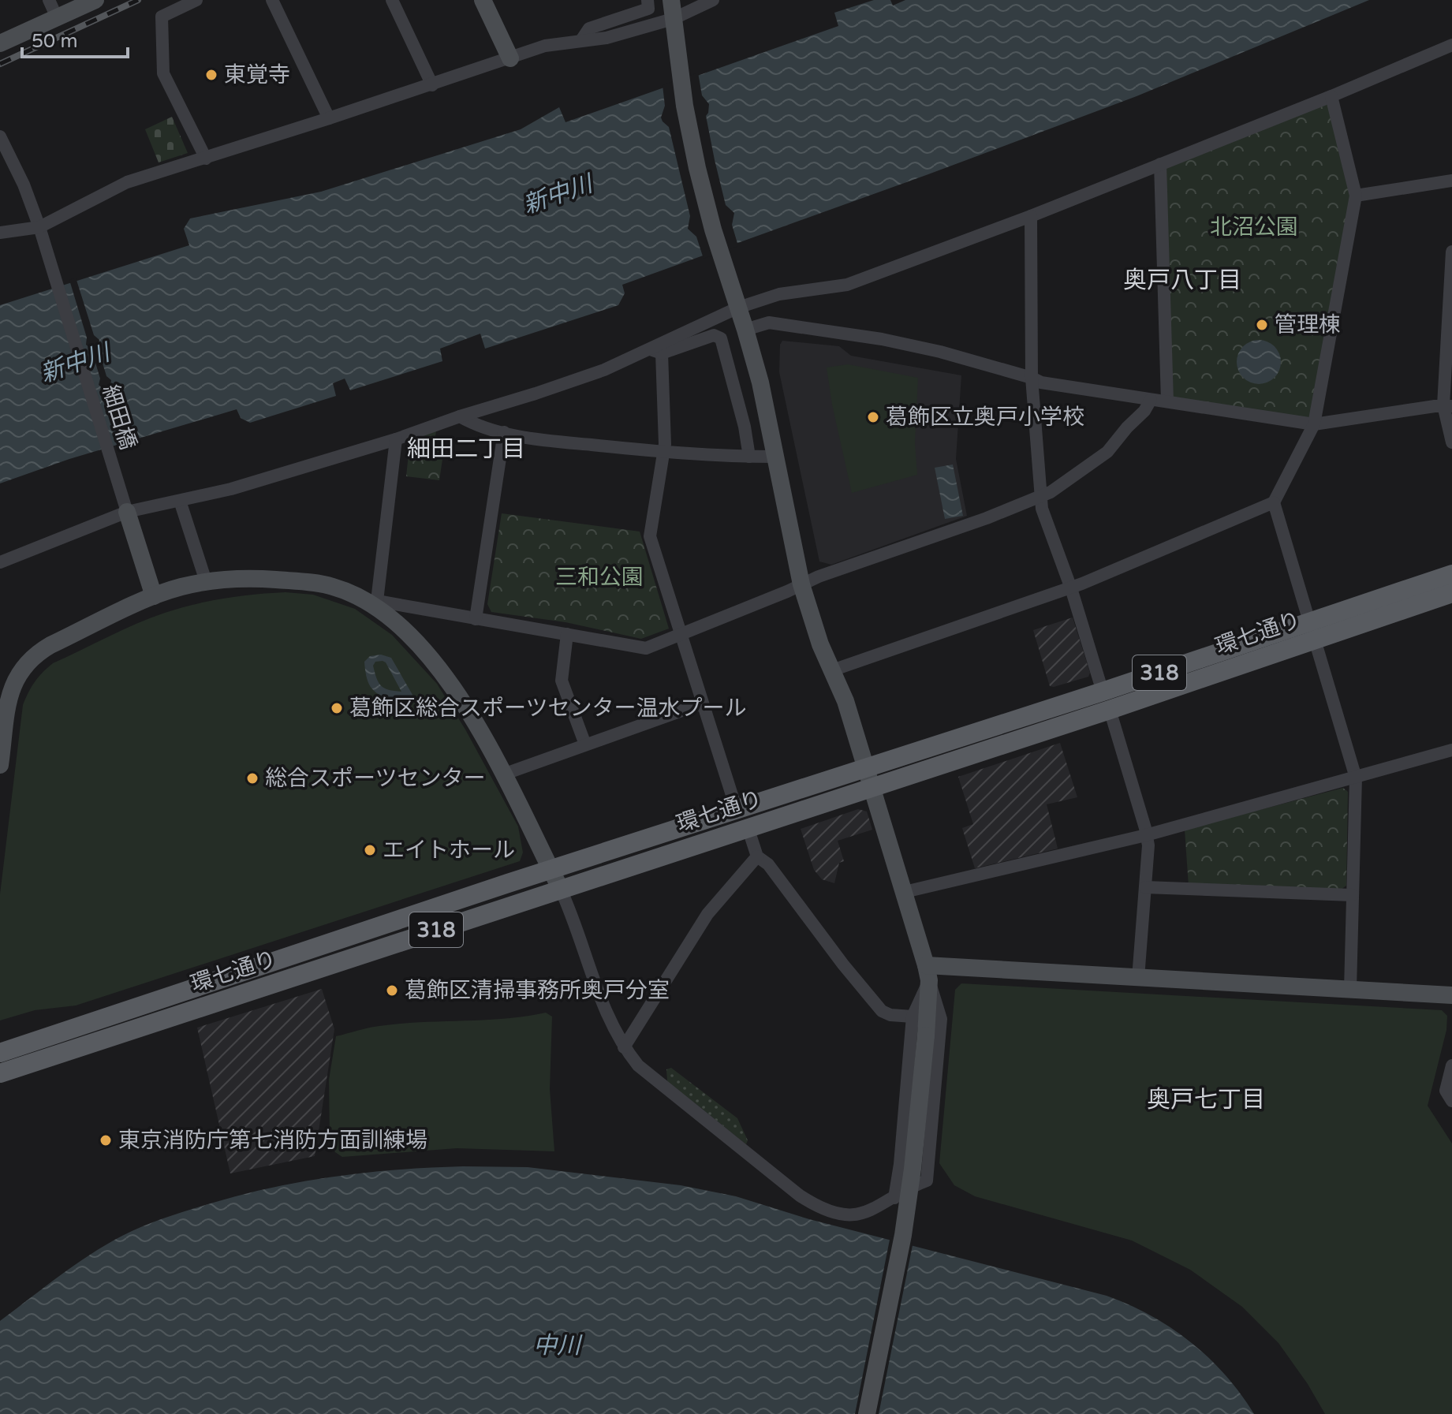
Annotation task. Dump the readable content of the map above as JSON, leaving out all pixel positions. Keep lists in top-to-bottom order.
{
  "streets": {
    "main road": ["環七通り", "318"],
    "street": ["細田橋"]
  },
  "districts": ["奥戸八丁目", "細田二丁目", "奥戸七丁目"],
  "water": ["新中川", "中川"],
  "parks": ["北沼公園", "三和公園"],
  "places": [
    "東覚寺",
    "管理棟",
    "葛飾区立奥戸小学校",
    "葛飾区総合スポーツセンター温水プール",
    "総合スポーツセンター",
    "エイトホール",
    "葛飾区清掃事務所奥戸分室",
    "東京消防庁第七消防方面訓練場"
  ],
  "scale_bar": "50 m"
}
